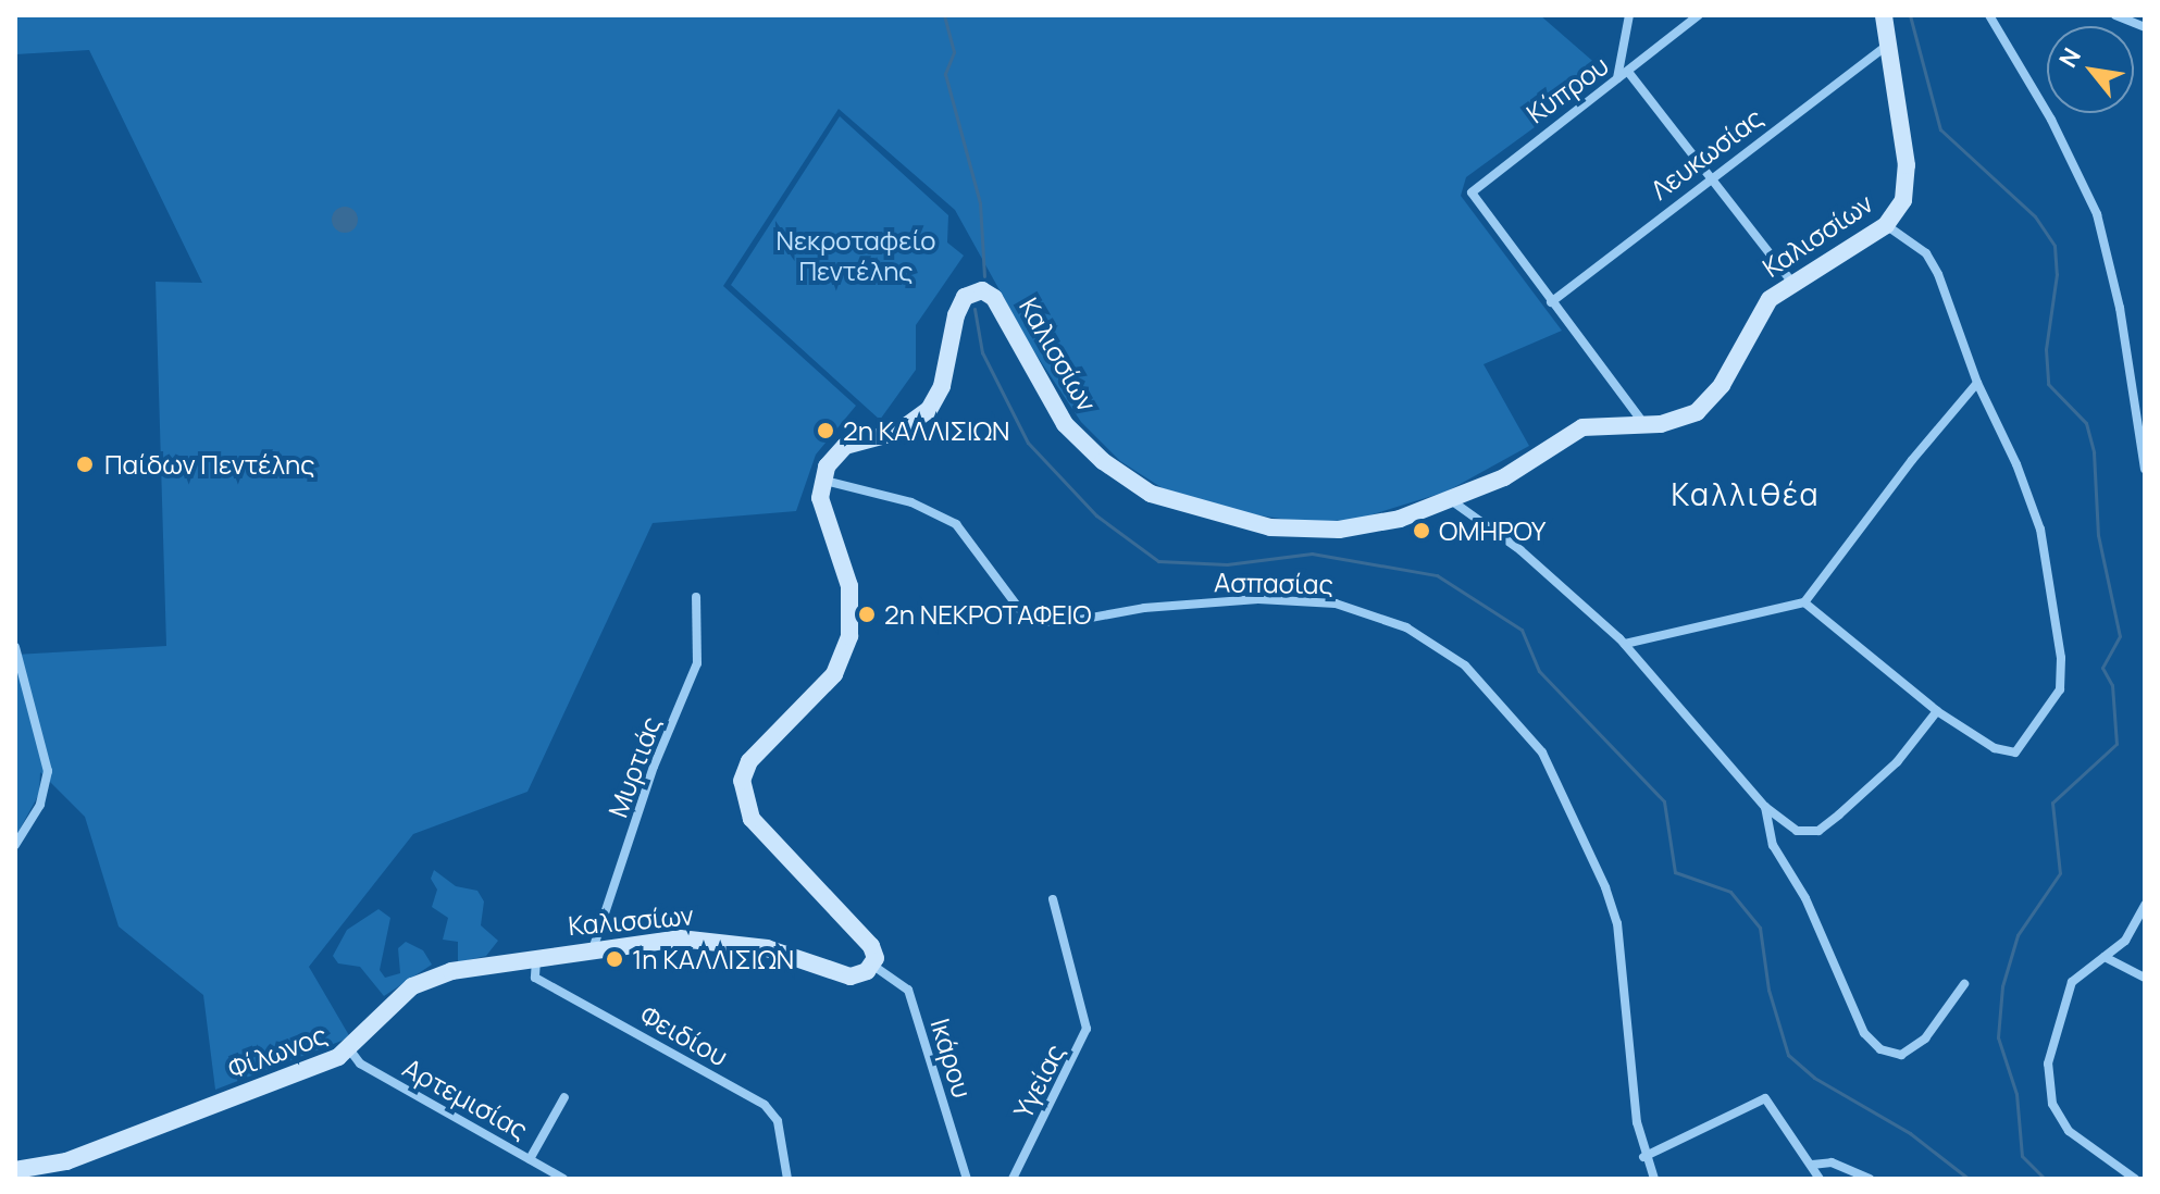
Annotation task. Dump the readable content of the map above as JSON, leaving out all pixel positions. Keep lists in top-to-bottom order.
{
  "streets": {
    "main road": ["Καλισσίων", "Φίλωνος"],
    "street": [
      "Κύπρου",
      "Λευκωσίας",
      "Ασπασίας",
      "Μυρτιάς",
      "Φειδίου",
      "Ικάρου",
      "Υγείας",
      "Αρτεμισίας"
    ]
  },
  "crossings": [
    ["Κύπρου", "Λευκωσίας"],
    ["Λευκωσίας", "Καλισσίων"],
    ["Καλισσίων", "Ασπασίας"],
    ["Καλισσίων", "Μυρτιάς"],
    ["Καλισσίων", "Φειδίου"],
    ["Καλισσίων", "Φίλωνος"],
    ["Καλισσίων", "Ικάρου"],
    ["Φειδίου", "Φίλωνος"],
    ["Φίλωνος", "Αρτεμισίας"]
  ],
  "districts": ["Καλλιθέα"],
  "parks": ["Νεκροταφείο Πεντέλης"],
  "places": [
    "2η ΚΑΛΛΙΣΙΩΝ",
    "Παίδων Πεντέλης",
    "ΟΜΗΡΟΥ",
    "2η ΝΕΚΡΟΤΑΦΕΙΟ",
    "1η ΚΑΛΛΙΣΙΩΝ"
  ],
  "north": "top left"
}
